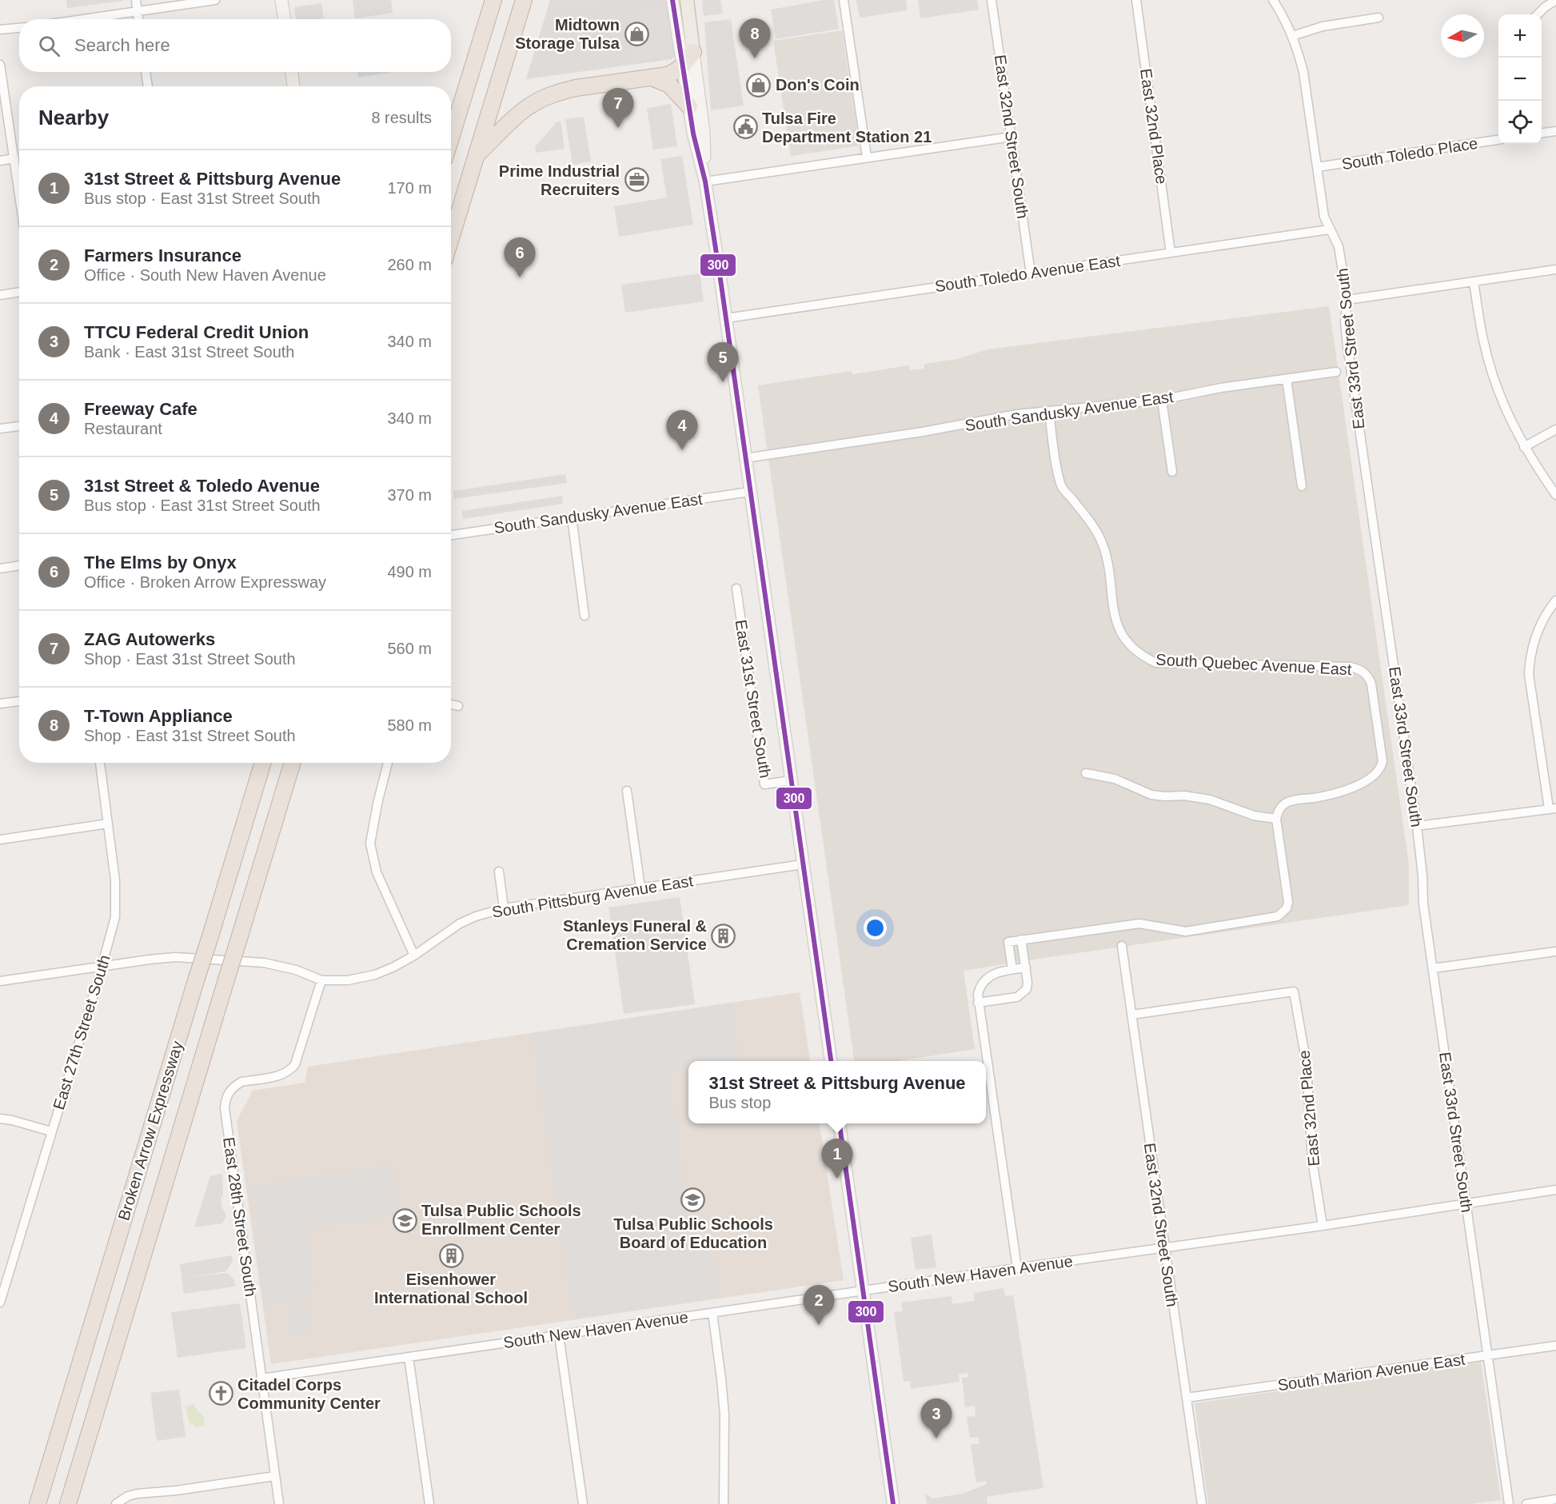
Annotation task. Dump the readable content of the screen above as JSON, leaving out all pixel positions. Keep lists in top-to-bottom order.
{
  "streets": {
    "highway": ["Broken Arrow Expressway"],
    "main road": ["East 31st Street South"],
    "street": [
      "East 32nd Place",
      "East 32nd Street South",
      "South Toledo Place",
      "South Toledo Avenue East",
      "East 33rd Street South",
      "South Sandusky Avenue East",
      "South Quebec Avenue East",
      "South Pittsburg Avenue East",
      "East 27th Street South",
      "East 28th Street South",
      "South New Haven Avenue",
      "South Marion Avenue East"
    ]
  },
  "crossings": [
    ["East 32nd Place", "East 32nd Street South"],
    ["East 32nd Place", "South Toledo Avenue East"],
    ["East 32nd Place", "South New Haven Avenue"],
    ["East 32nd Street South", "South Toledo Avenue East"],
    ["East 32nd Street South", "South New Haven Avenue"],
    ["East 32nd Street South", "South Marion Avenue East"],
    ["South Toledo Place", "East 33rd Street South"],
    ["South Toledo Avenue East", "East 33rd Street South"],
    ["South Toledo Avenue East", "East 31st Street South"],
    ["East 33rd Street South", "South New Haven Avenue"],
    ["East 33rd Street South", "South Marion Avenue East"],
    ["South Sandusky Avenue East", "South Quebec Avenue East"],
    ["South Sandusky Avenue East", "East 31st Street South"],
    ["East 31st Street South", "South Pittsburg Avenue East"],
    ["South Pittsburg Avenue East", "East 27th Street South"],
    ["South Pittsburg Avenue East", "East 28th Street South"],
    ["East 28th Street South", "South New Haven Avenue"]
  ],
  "places": {
    "shop": ["Midtown Storage Tulsa", "Don's Coin"],
    "public building": ["Tulsa Fire Department Station 21"],
    "office": ["Prime Industrial Recruiters"],
    "building": ["Stanleys Funeral & Cremation Service", "Eisenhower International School"],
    "school or university": ["Tulsa Public Schools Board of Education", "Tulsa Public Schools Enrollment Center"],
    "church": ["Citadel Corps Community Center"]
  },
  "lines": ["transit line 300"],
  "north": "left",
  "page": {
    "map_buttons": ["+", "−"],
    "pins": [
      "8",
      "7",
      "6",
      "5",
      "4",
      "1",
      "2",
      "3"
    ],
    "search": "Search here",
    "heading": ["Nearby", "8 results"],
    "list": [
      {
        "mark": "1",
        "name": "31st Street & Pittsburg Avenue",
        "note": "Bus stop · East 31st Street South",
        "value": "170 m"
      },
      {
        "mark": "2",
        "name": "Farmers Insurance",
        "note": "Office · South New Haven Avenue",
        "value": "260 m"
      },
      {
        "mark": "3",
        "name": "TTCU Federal Credit Union",
        "note": "Bank · East 31st Street South",
        "value": "340 m"
      },
      {
        "mark": "4",
        "name": "Freeway Cafe",
        "note": "Restaurant",
        "value": "340 m"
      },
      {
        "mark": "5",
        "name": "31st Street & Toledo Avenue",
        "note": "Bus stop · East 31st Street South",
        "value": "370 m"
      },
      {
        "mark": "6",
        "name": "The Elms by Onyx",
        "note": "Office · Broken Arrow Expressway",
        "value": "490 m"
      },
      {
        "mark": "7",
        "name": "ZAG Autowerks",
        "note": "Shop · East 31st Street South",
        "value": "560 m"
      },
      {
        "mark": "8",
        "name": "T-Town Appliance",
        "note": "Shop · East 31st Street South",
        "value": "580 m"
      }
    ],
    "popup": ["31st Street & Pittsburg Avenue", "Bus stop"]
  }
}
